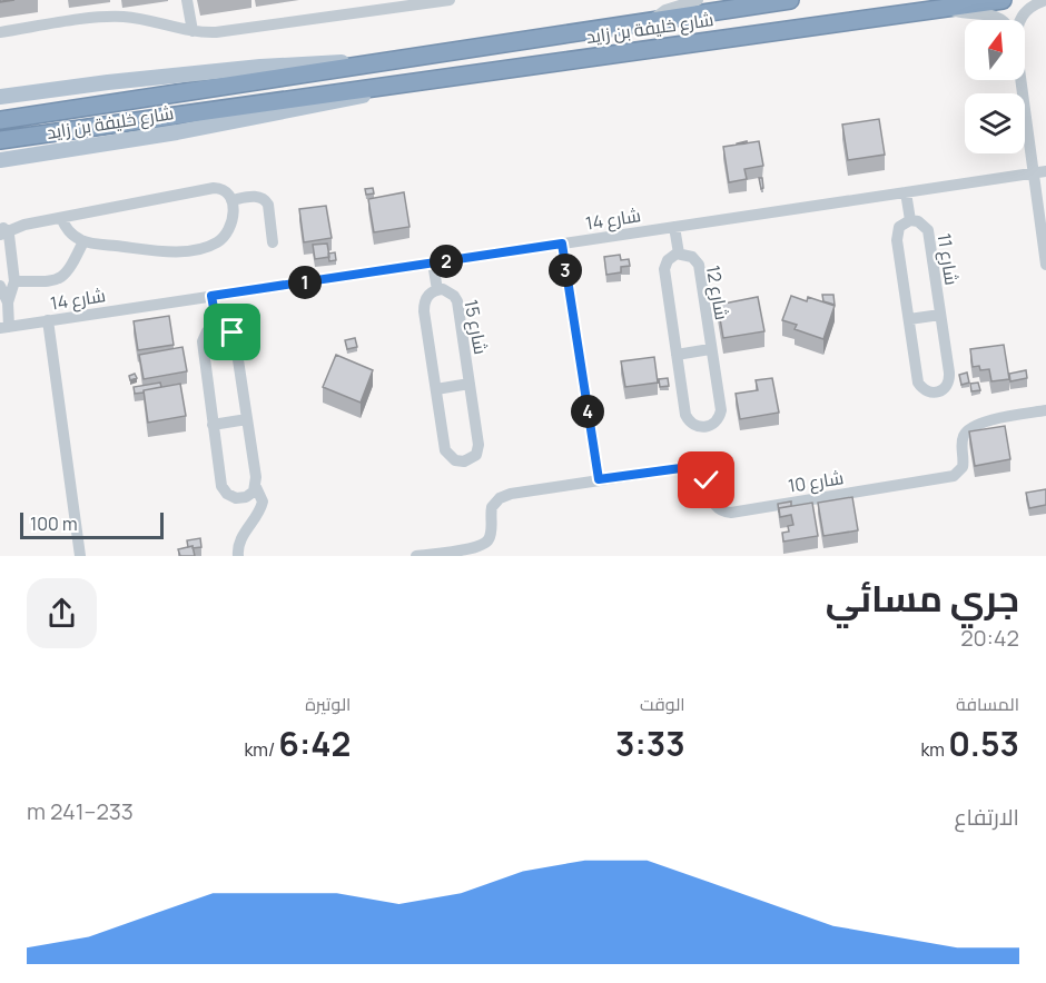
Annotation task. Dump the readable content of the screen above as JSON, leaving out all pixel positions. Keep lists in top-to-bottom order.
{
  "streets": {
    "highway": ["شارع خليفة بن زايد"],
    "street": [
      "شارع 14",
      "شارع 11",
      "شارع 12",
      "شارع 15",
      "شارع 10"
    ]
  },
  "crossings": [
    ["شارع 14", "شارع 12"],
    ["شارع 14", "شارع 15"]
  ],
  "scale_bar": "100 m",
  "north": "top",
  "page": {
    "pins": [
      "2",
      "3",
      "1",
      "4"
    ],
    "scale": "100 m",
    "heading": ["جري مسائي", "20:42"],
    "stats": [
      ["المسافة", "0.53 km"],
      ["الوقت", "3:33"],
      ["الوتيرة", "6:42 /km"]
    ],
    "chart": ["الارتفاع", "233–241 m"]
  }
}
